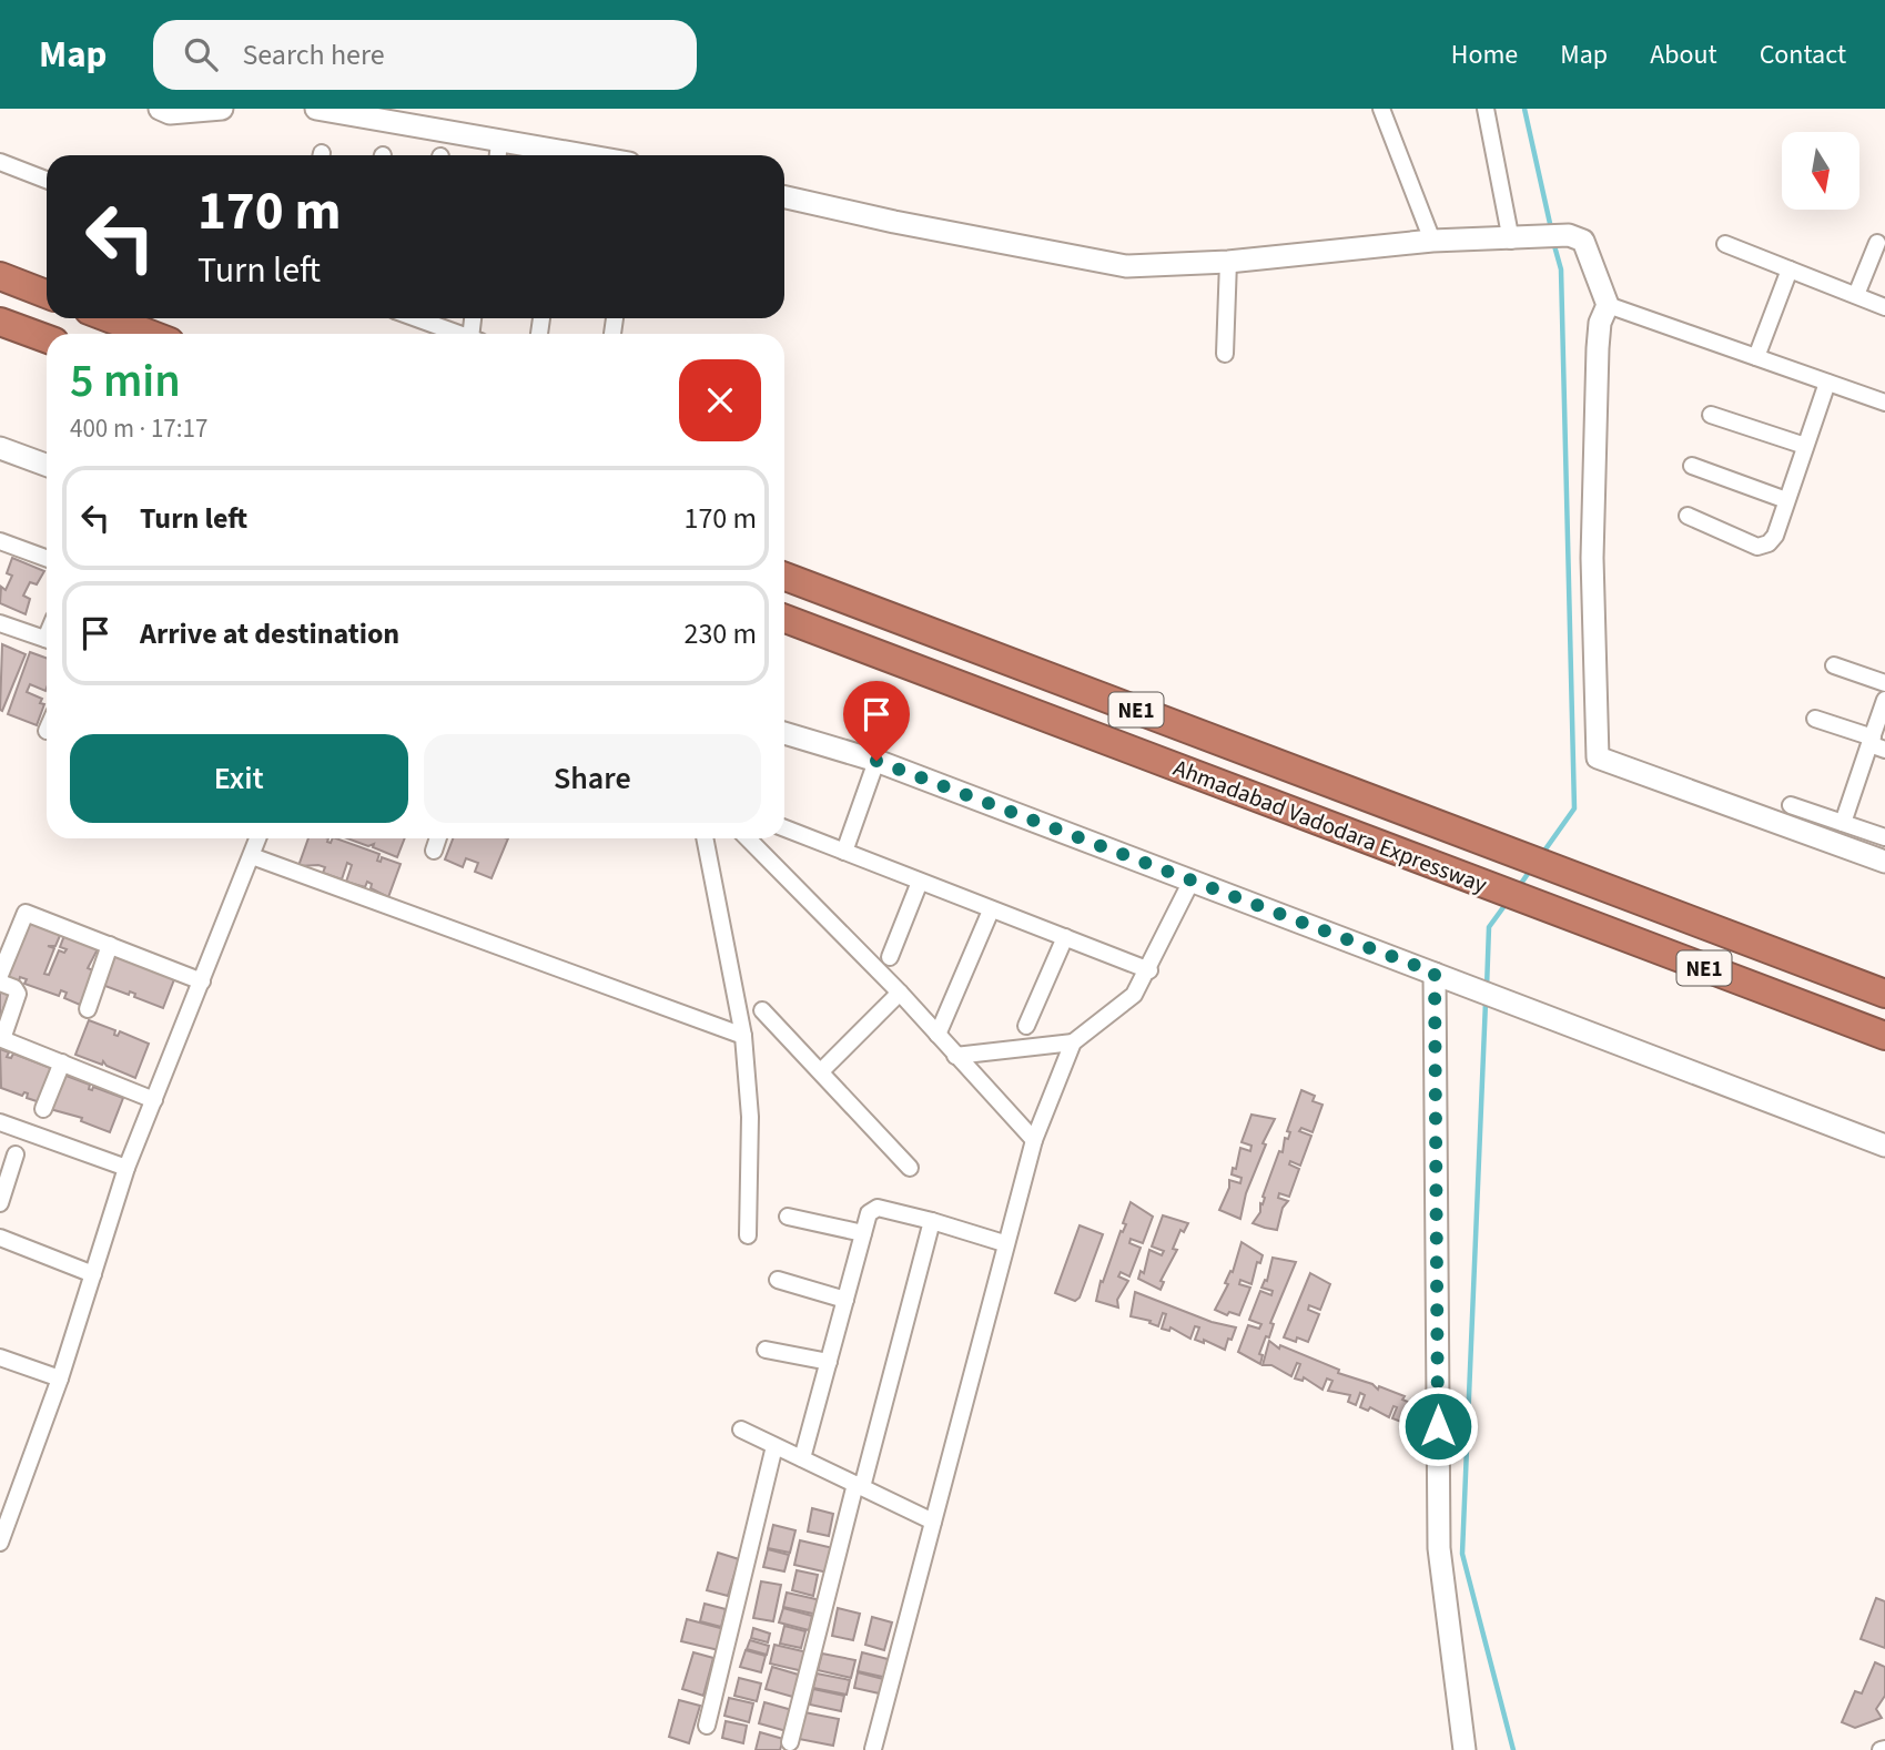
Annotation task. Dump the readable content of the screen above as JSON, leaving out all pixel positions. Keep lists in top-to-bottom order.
{
  "streets": {
    "highway": ["NE1", "Ahmadabad Vadodara Expressway"]
  },
  "north": "bottom",
  "page": {
    "header": "Map",
    "search": "Search here",
    "nav": [
      "Home",
      "Map",
      "About",
      "Contact"
    ],
    "turn": ["170 m", "Turn left"],
    "heading": ["5 min", "400 m · 17:17"],
    "list": [
      {
        "name": "Turn left",
        "value": "170 m"
      },
      {
        "name": "Arrive at destination",
        "value": "230 m"
      }
    ],
    "buttons": ["Exit", "Share"]
  }
}
